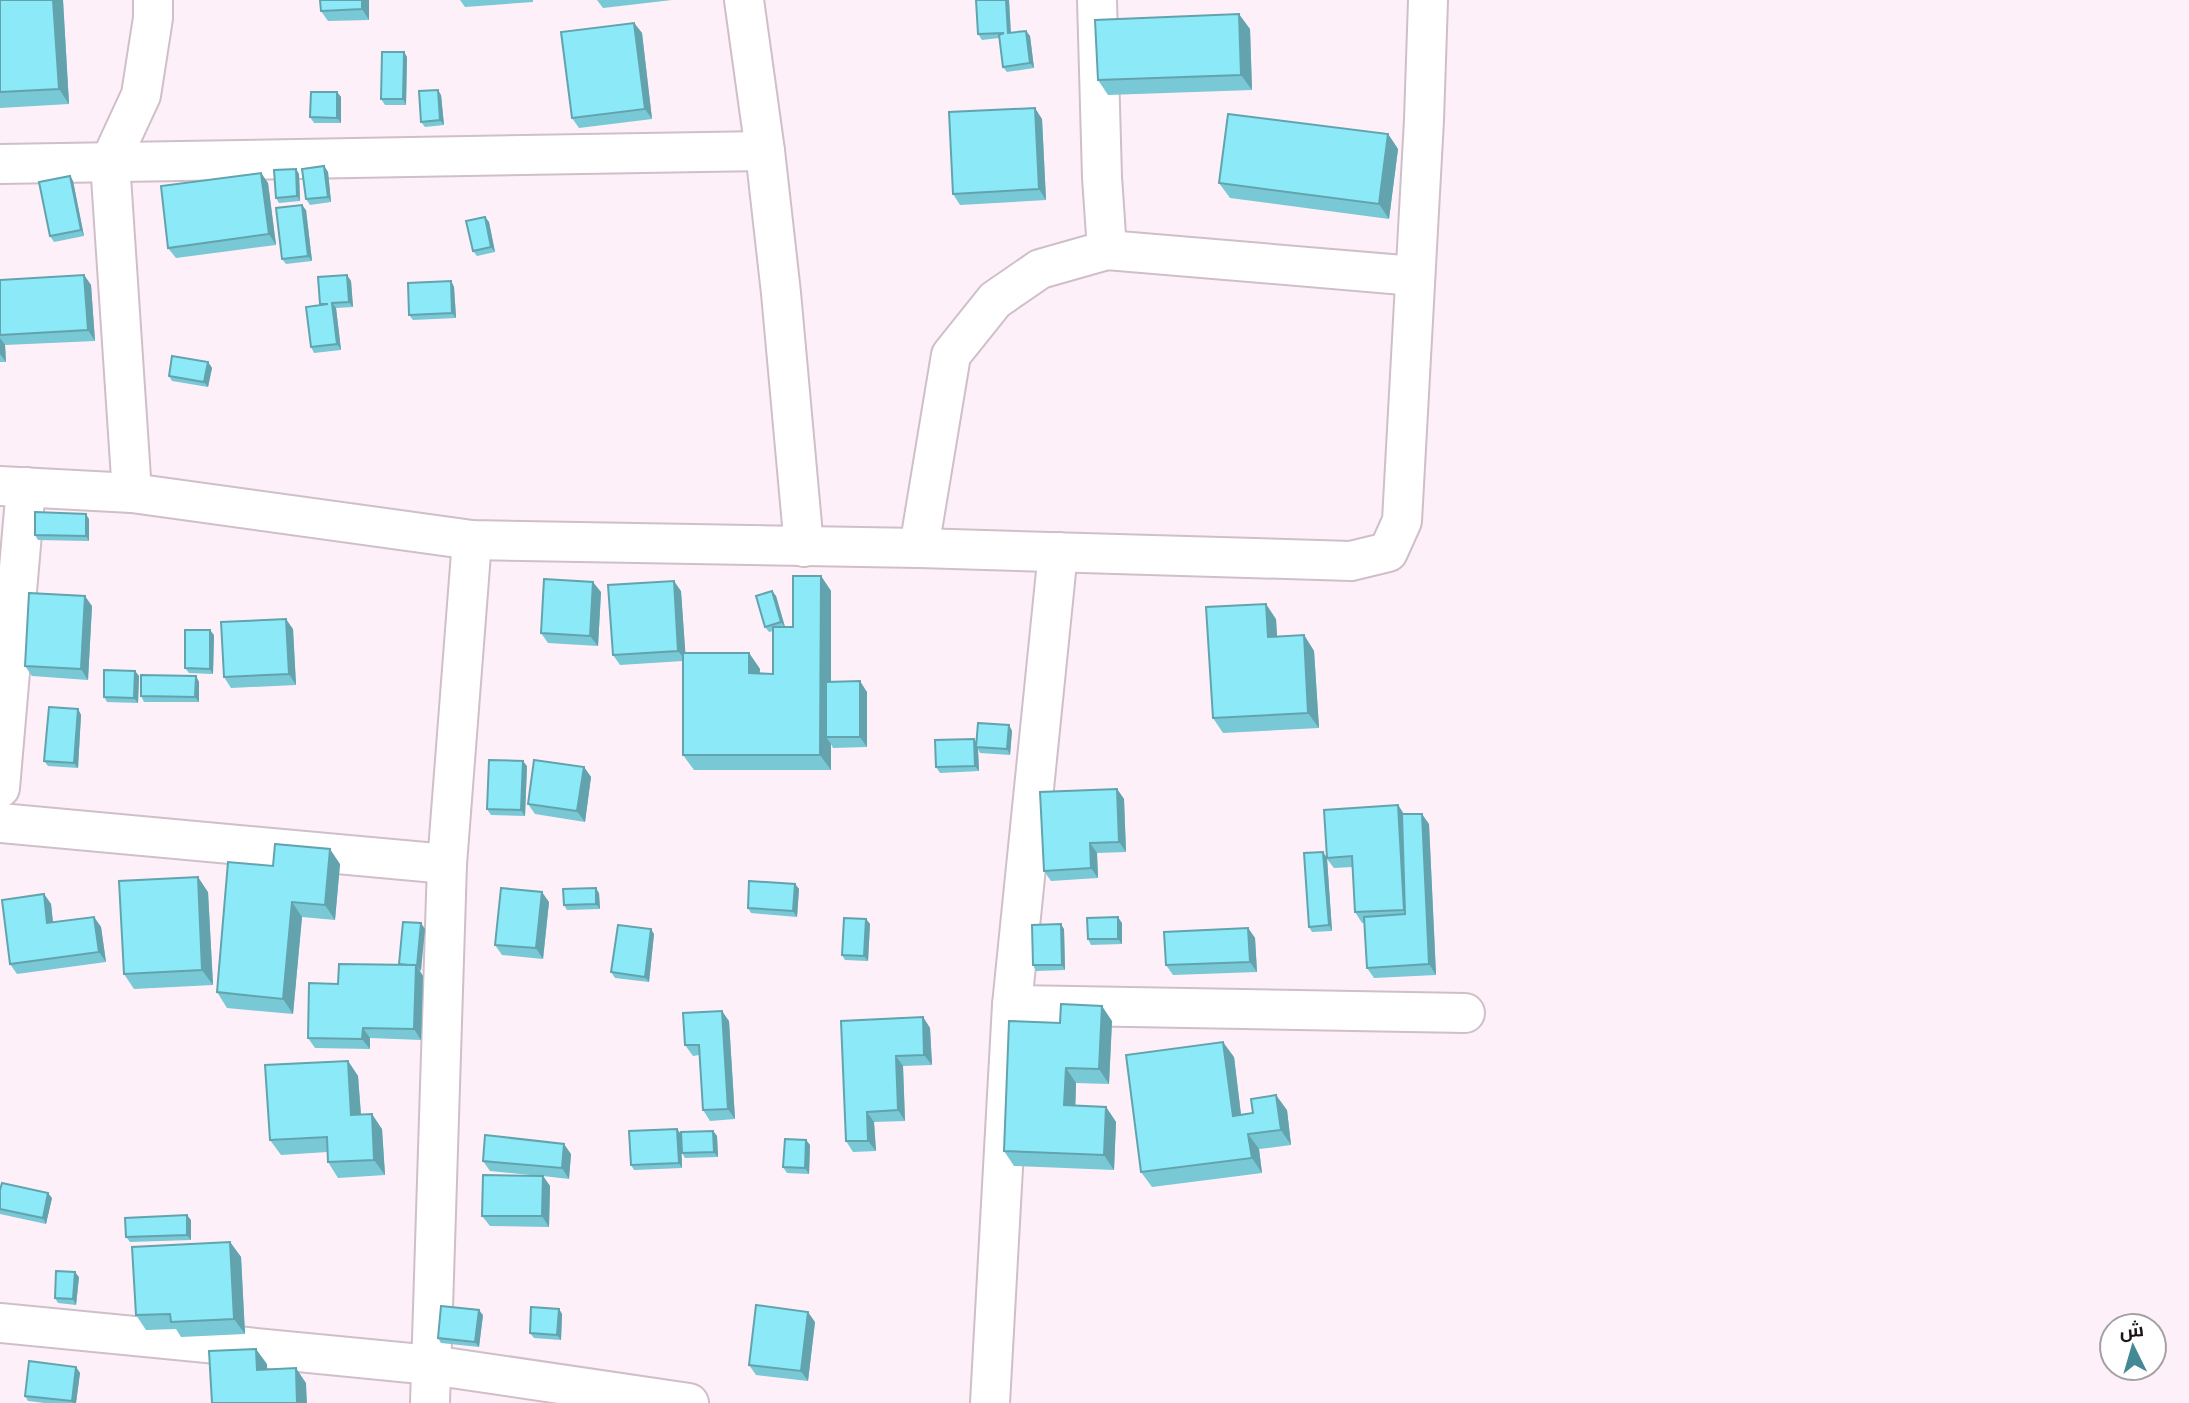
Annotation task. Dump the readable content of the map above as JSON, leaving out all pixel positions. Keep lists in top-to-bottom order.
{
  "north": "top"
}
